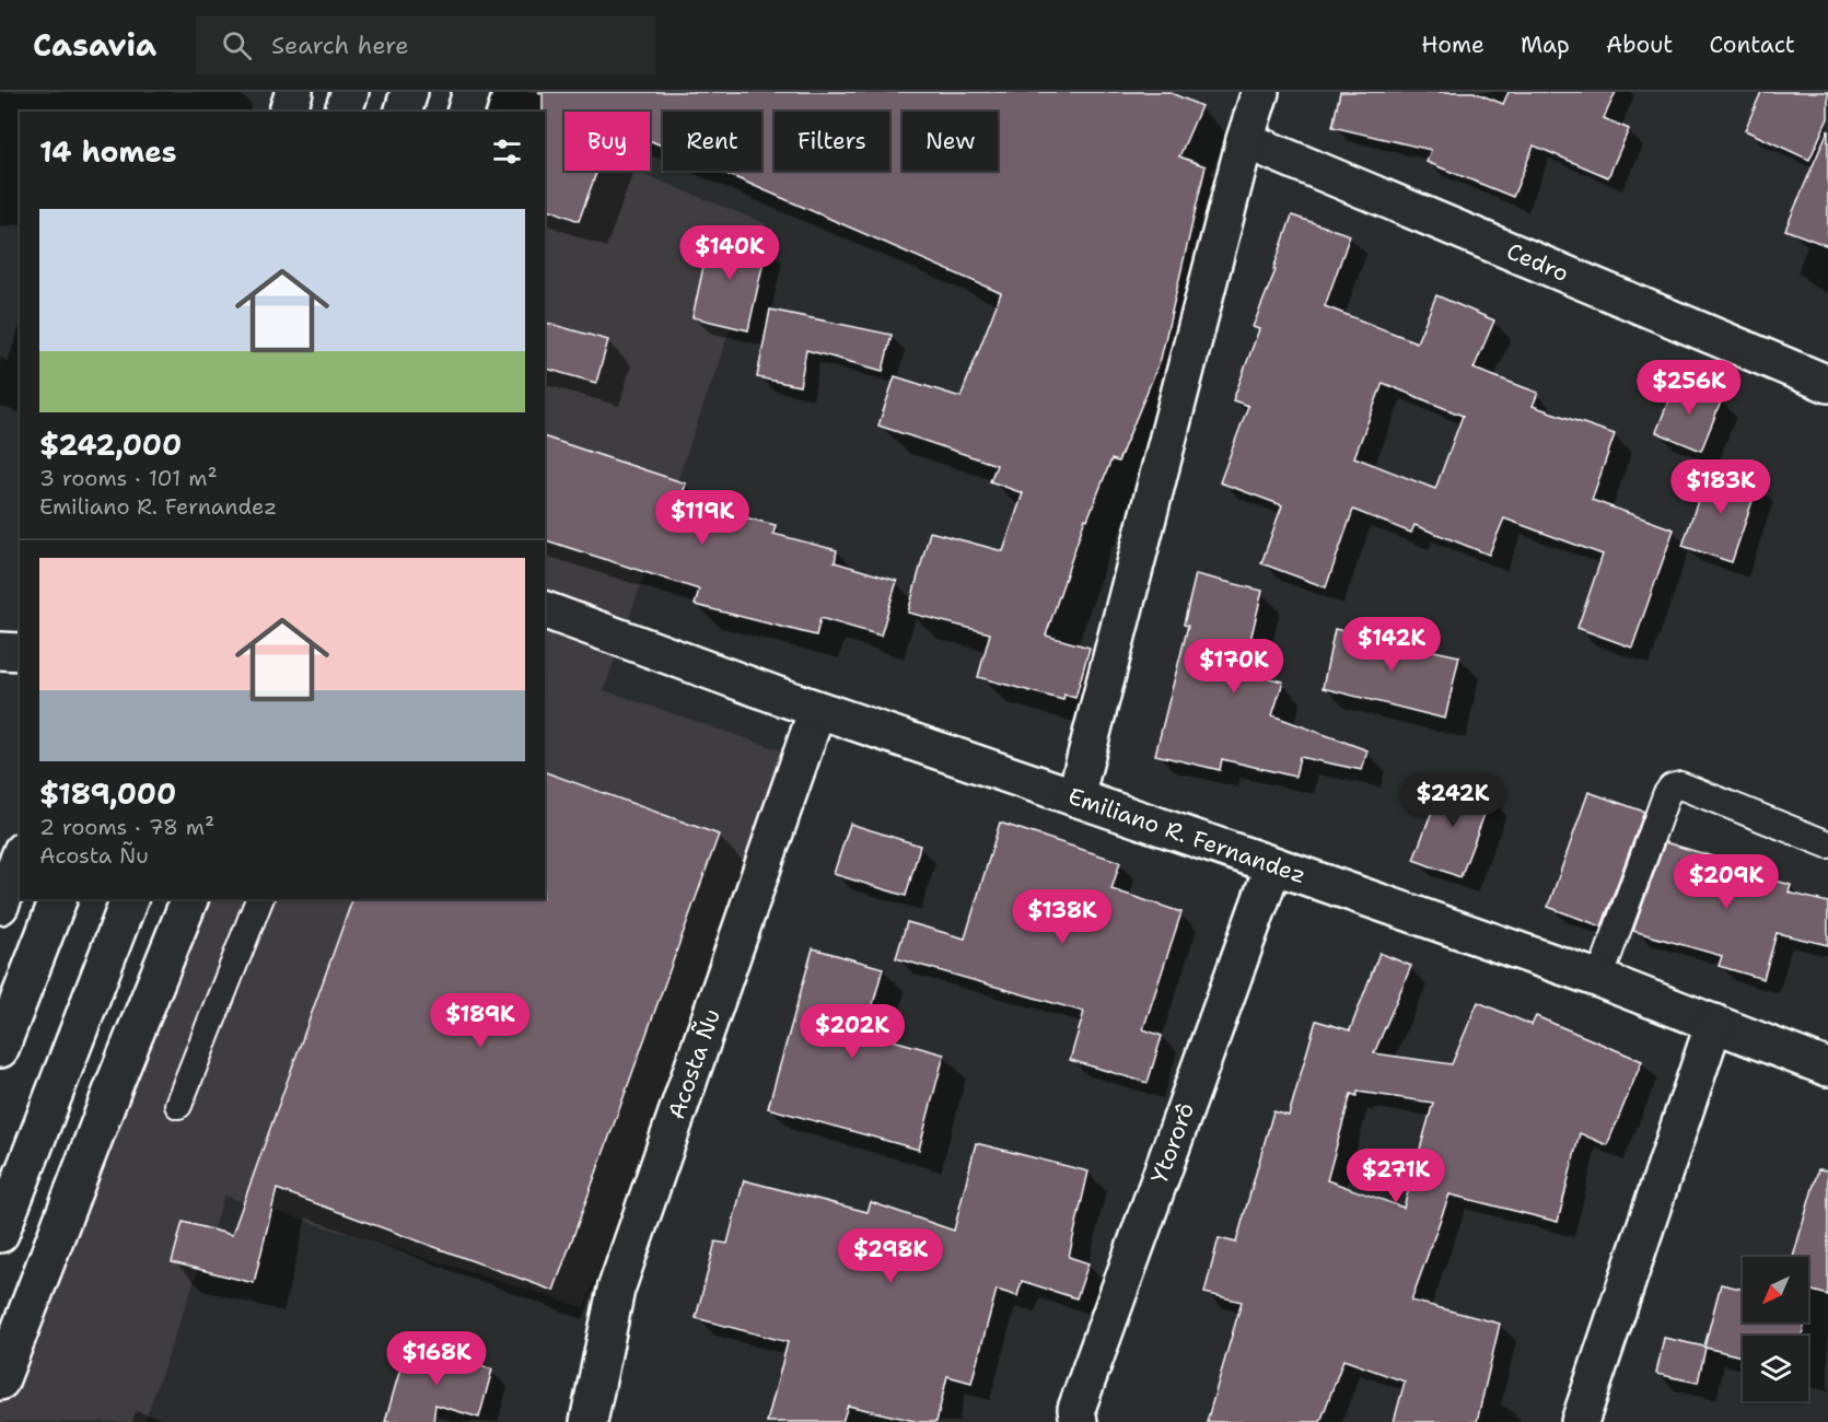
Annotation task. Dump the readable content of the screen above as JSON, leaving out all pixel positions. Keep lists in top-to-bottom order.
{
  "streets": {
    "main road": [
      "Cedro",
      "Emiliano R. Fernandez",
      "Acosta Ñu",
      "Ytororô"
    ]
  },
  "crossings": [
    ["Emiliano R. Fernandez", "Acosta Ñu"],
    ["Emiliano R. Fernandez", "Ytororô"]
  ],
  "north": "bottom left",
  "page": {
    "header": "Casavia",
    "search": "Search here",
    "nav": [
      "Home",
      "Map",
      "About",
      "Contact"
    ],
    "chip": [
      "Buy",
      "Rent",
      "Filters",
      "New"
    ],
    "heading": "14 homes",
    "list": [
      {
        "name": "$242,000",
        "note": "3 rooms · 101 m² · Emiliano R. Fernandez"
      },
      {
        "name": "$189,000",
        "note": "2 rooms · 78 m² · Acosta Ñu"
      }
    ],
    "price": [
      "$140K",
      "$256K",
      "$183K",
      "$119K",
      "$142K",
      "$170K",
      "$242K",
      "$209K",
      "$138K",
      "$189K",
      "$202K",
      "$271K",
      "$298K",
      "$168K"
    ]
  }
}
